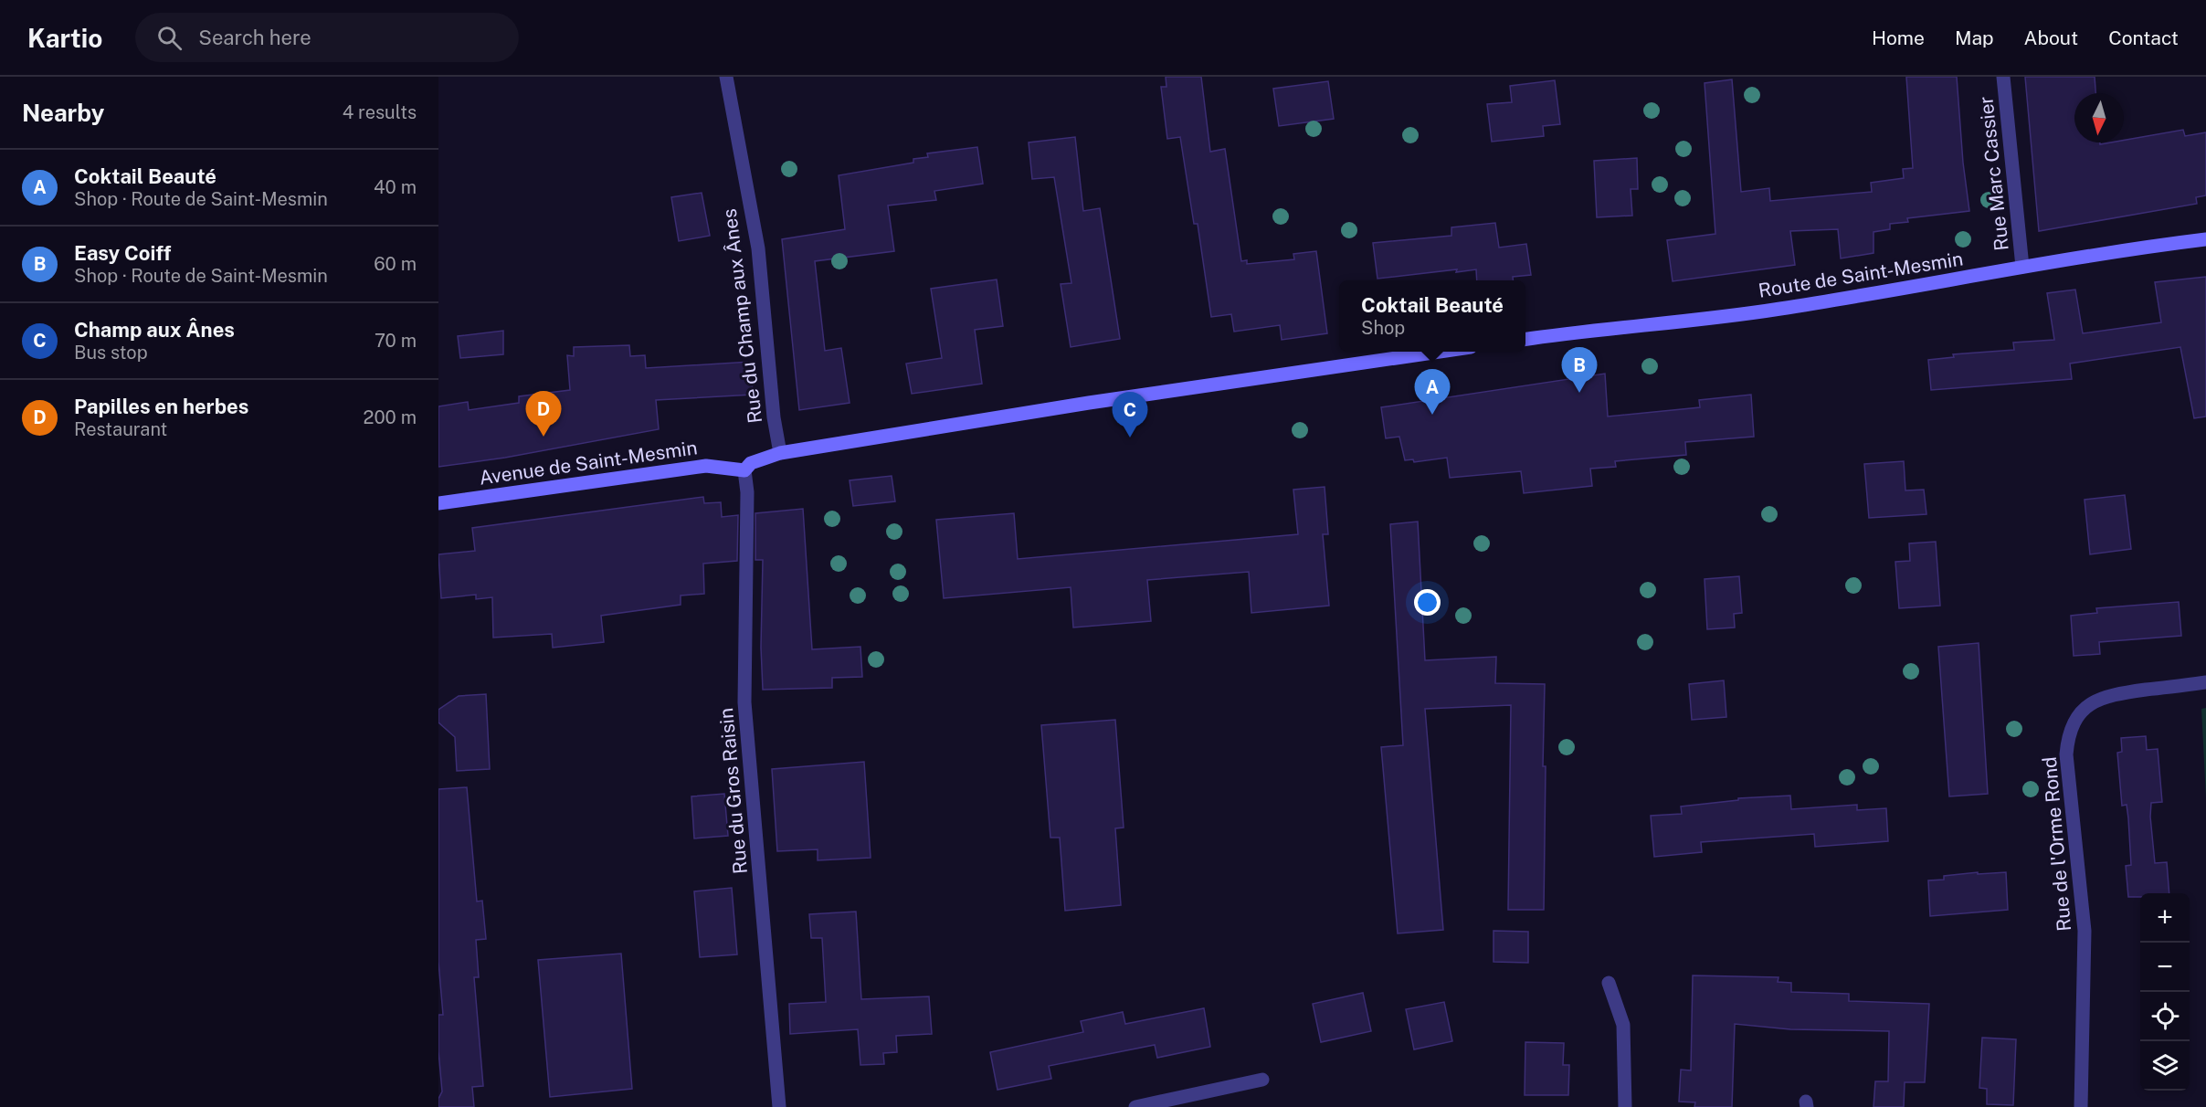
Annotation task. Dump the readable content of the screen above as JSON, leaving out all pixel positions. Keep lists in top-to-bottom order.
{
  "streets": {
    "main road": ["Route de Saint-Mesmin", "Avenue de Saint-Mesmin"],
    "street": [
      "Rue Marc Cassier",
      "Rue du Champ aux Ânes",
      "Rue du Gros Raisin",
      "Rue de l'Orme Rond"
    ]
  },
  "crossings": [
    ["Rue Marc Cassier", "Route de Saint-Mesmin"],
    ["Avenue de Saint-Mesmin", "Rue du Gros Raisin"]
  ],
  "north": "bottom",
  "page": {
    "header": "Kartio",
    "search": "Search here",
    "nav": [
      "Home",
      "Map",
      "About",
      "Contact"
    ],
    "heading": ["Nearby", "4 results"],
    "list": [
      {
        "mark": "A",
        "name": "Coktail Beauté",
        "note": "Shop · Route de Saint-Mesmin",
        "value": "40 m"
      },
      {
        "mark": "B",
        "name": "Easy Coiff",
        "note": "Shop · Route de Saint-Mesmin",
        "value": "60 m"
      },
      {
        "mark": "C",
        "name": "Champ aux Ânes",
        "note": "Bus stop",
        "value": "70 m"
      },
      {
        "mark": "D",
        "name": "Papilles en herbes",
        "note": "Restaurant",
        "value": "200 m"
      }
    ],
    "popup": ["Coktail Beauté", "Shop"],
    "pins": [
      "B",
      "A",
      "D",
      "C"
    ],
    "map_buttons": ["+", "−"]
  }
}
